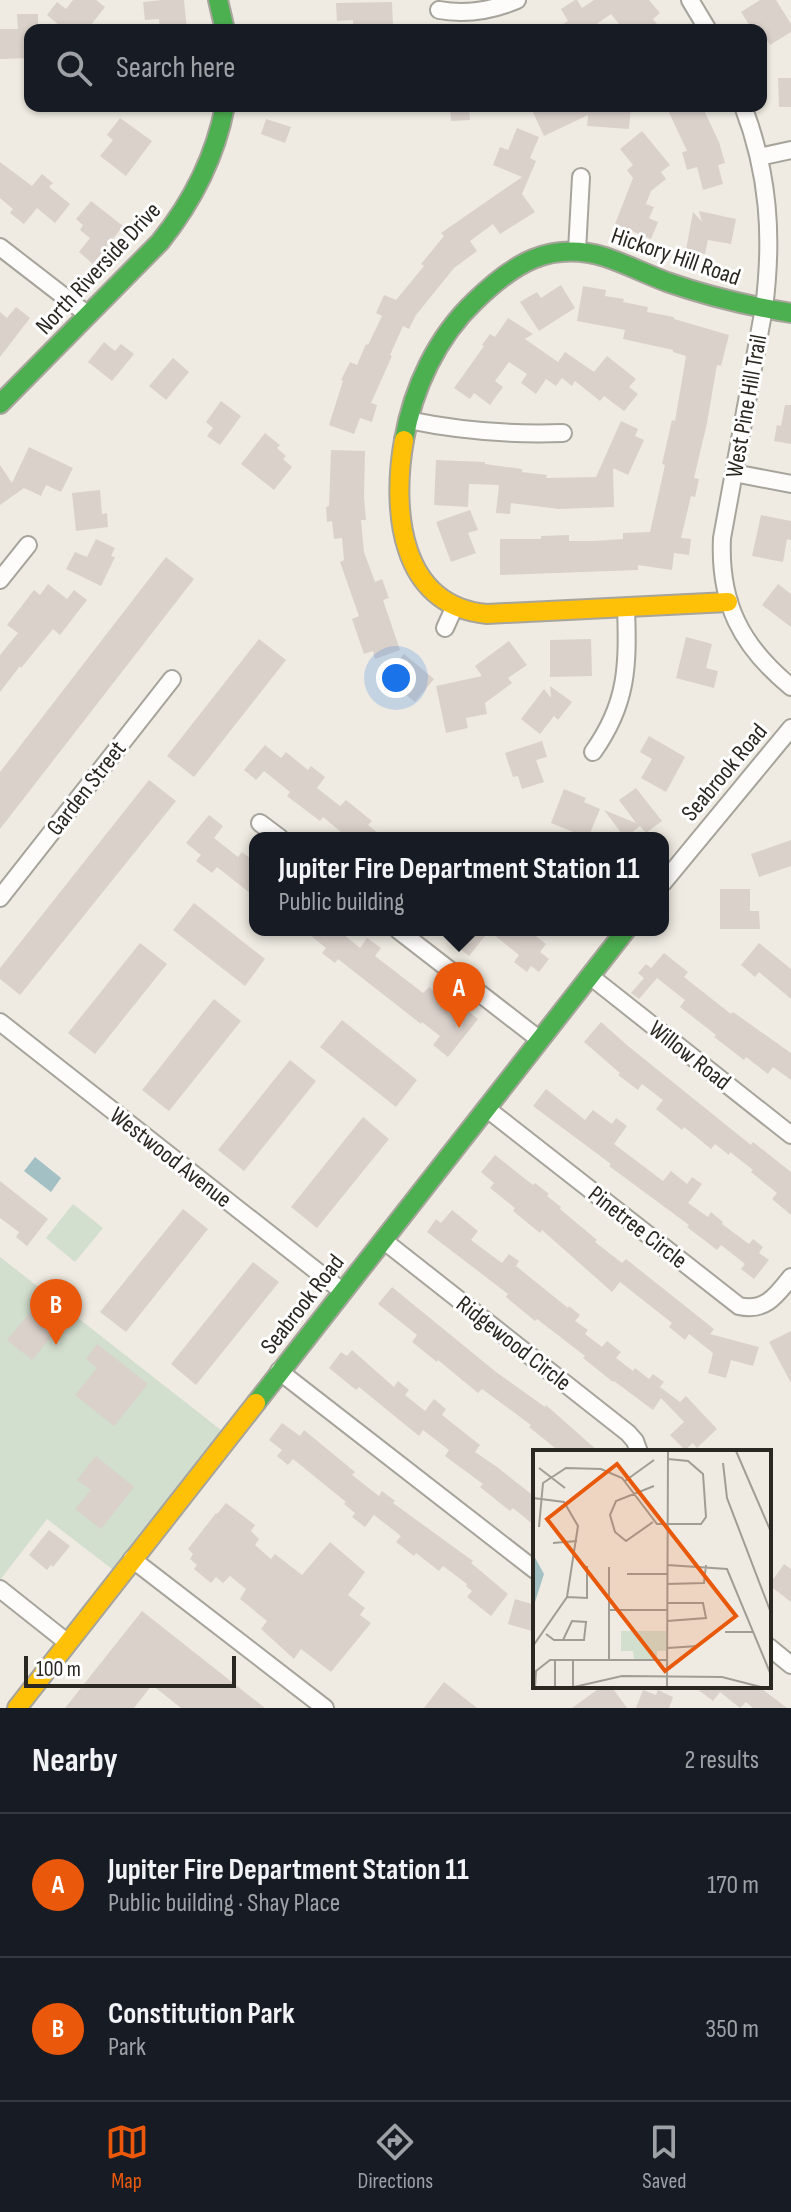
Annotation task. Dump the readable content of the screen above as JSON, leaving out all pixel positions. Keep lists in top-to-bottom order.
{
  "streets": {
    "street": [
      "Hickory Hill Road",
      "North Riverside Drive",
      "West Pine Hill Trail",
      "Seabrook Road",
      "Garden Street",
      "Willow Road",
      "Westwood Avenue",
      "Pinetree Circle",
      "Ridgewood Circle"
    ]
  },
  "crossings": [
    ["Hickory Hill Road", "West Pine Hill Trail"],
    ["Seabrook Road", "Willow Road"],
    ["Seabrook Road", "Westwood Avenue"],
    ["Seabrook Road", "Pinetree Circle"],
    ["Seabrook Road", "Ridgewood Circle"]
  ],
  "scale_bar": "100 m",
  "page": {
    "search": "Search here",
    "popup": ["Jupiter Fire Department Station 11", "Public building"],
    "pins": ["A", "B"],
    "scale": "100 m",
    "heading": ["Nearby", "2 results"],
    "list": [
      {
        "mark": "A",
        "name": "Jupiter Fire Department Station 11",
        "note": "Public building · Shay Place",
        "value": "170 m"
      },
      {
        "mark": "B",
        "name": "Constitution Park",
        "note": "Park",
        "value": "350 m"
      }
    ],
    "nav": ["Map", "Directions", "Saved"]
  }
}
